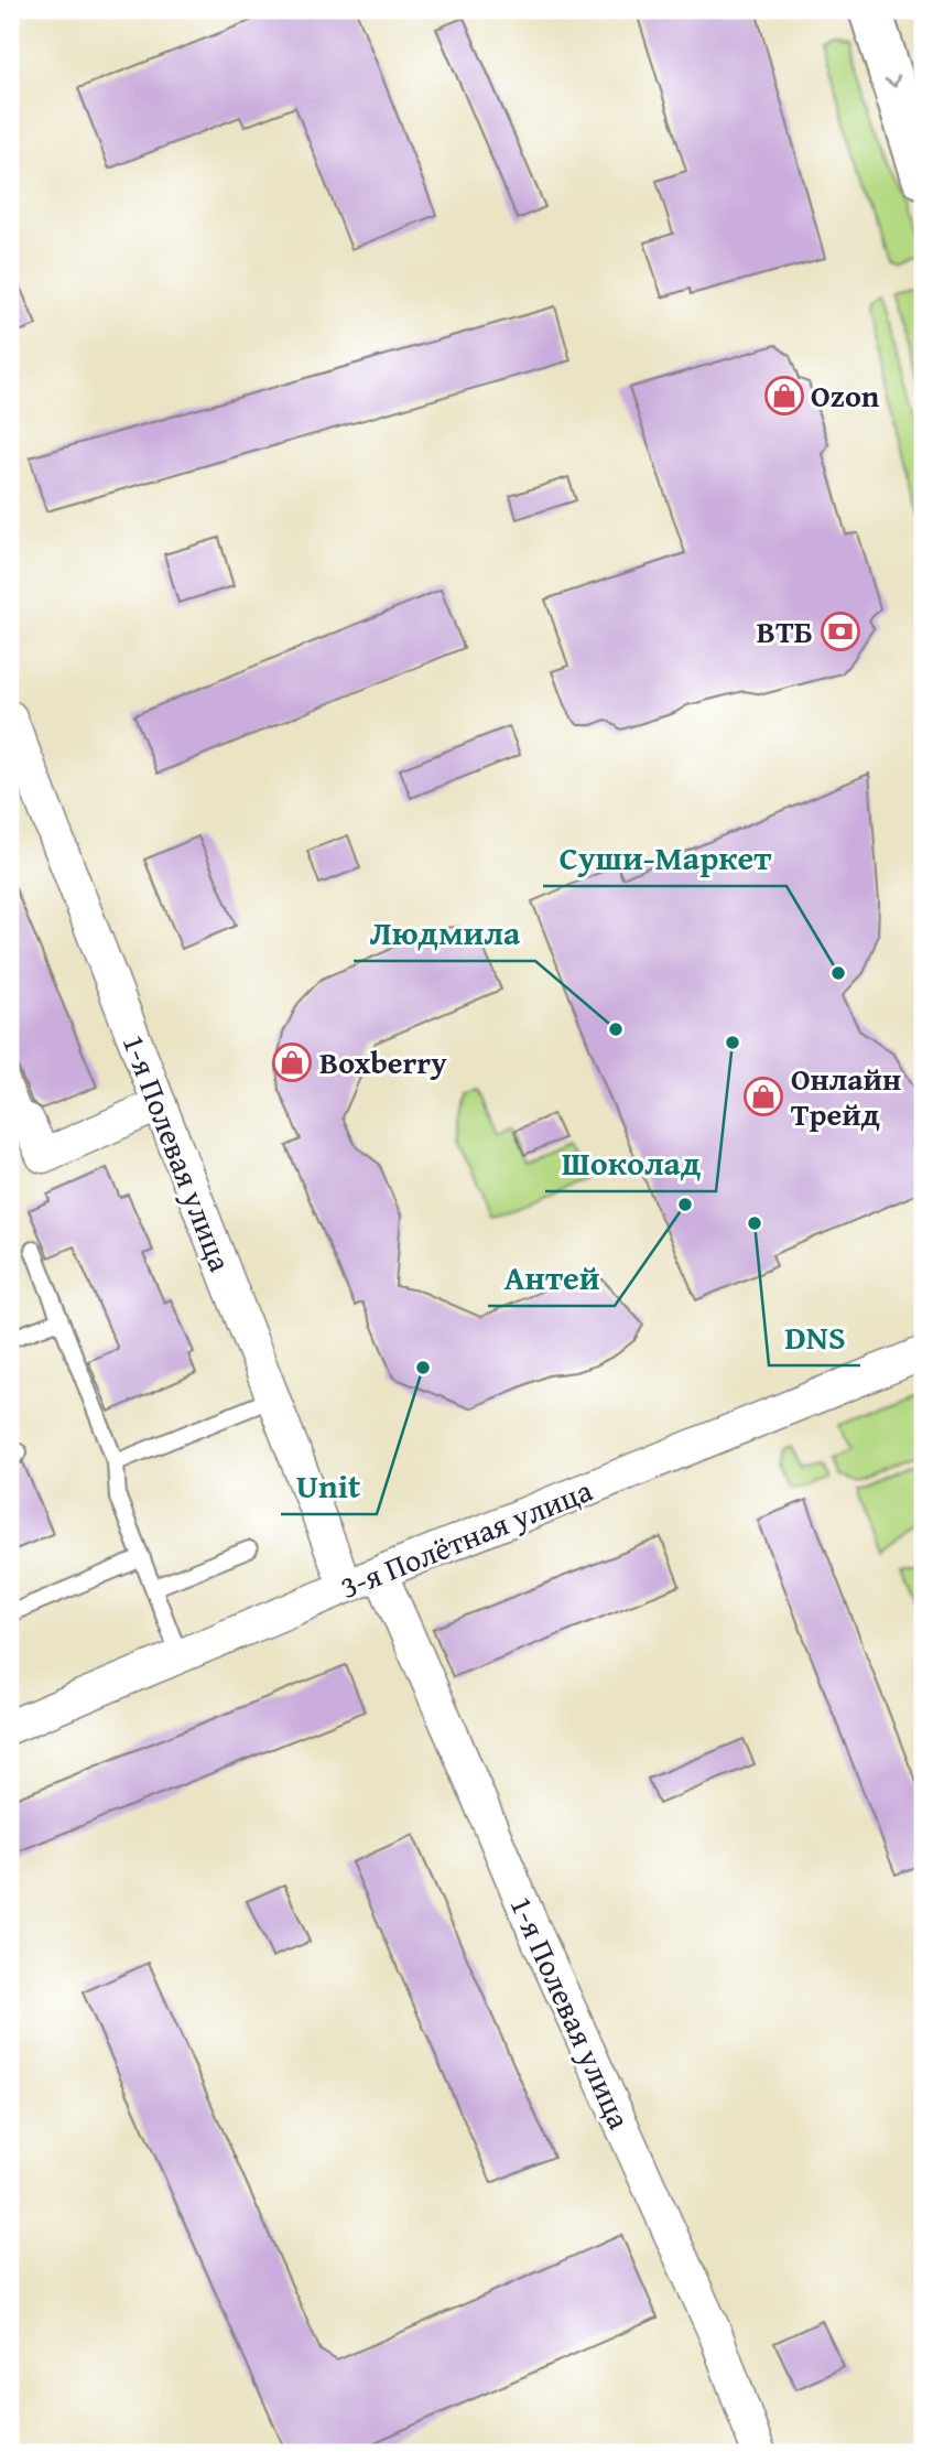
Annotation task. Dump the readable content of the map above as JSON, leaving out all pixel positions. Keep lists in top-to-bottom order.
{
  "streets": {
    "street": ["1-я Полевая улица", "3-я Полётная улица"]
  },
  "crossings": [
    ["1-я Полевая улица", "3-я Полётная улица"]
  ],
  "places": {
    "shop": ["Ozon", "Boxberry", "Онлайн Трейд"],
    "bank": ["ВТБ"],
    "other": [
      "Суши-Маркет",
      "Людмила",
      "Шоколад",
      "Антей",
      "DNS",
      "Unit"
    ]
  }
}
